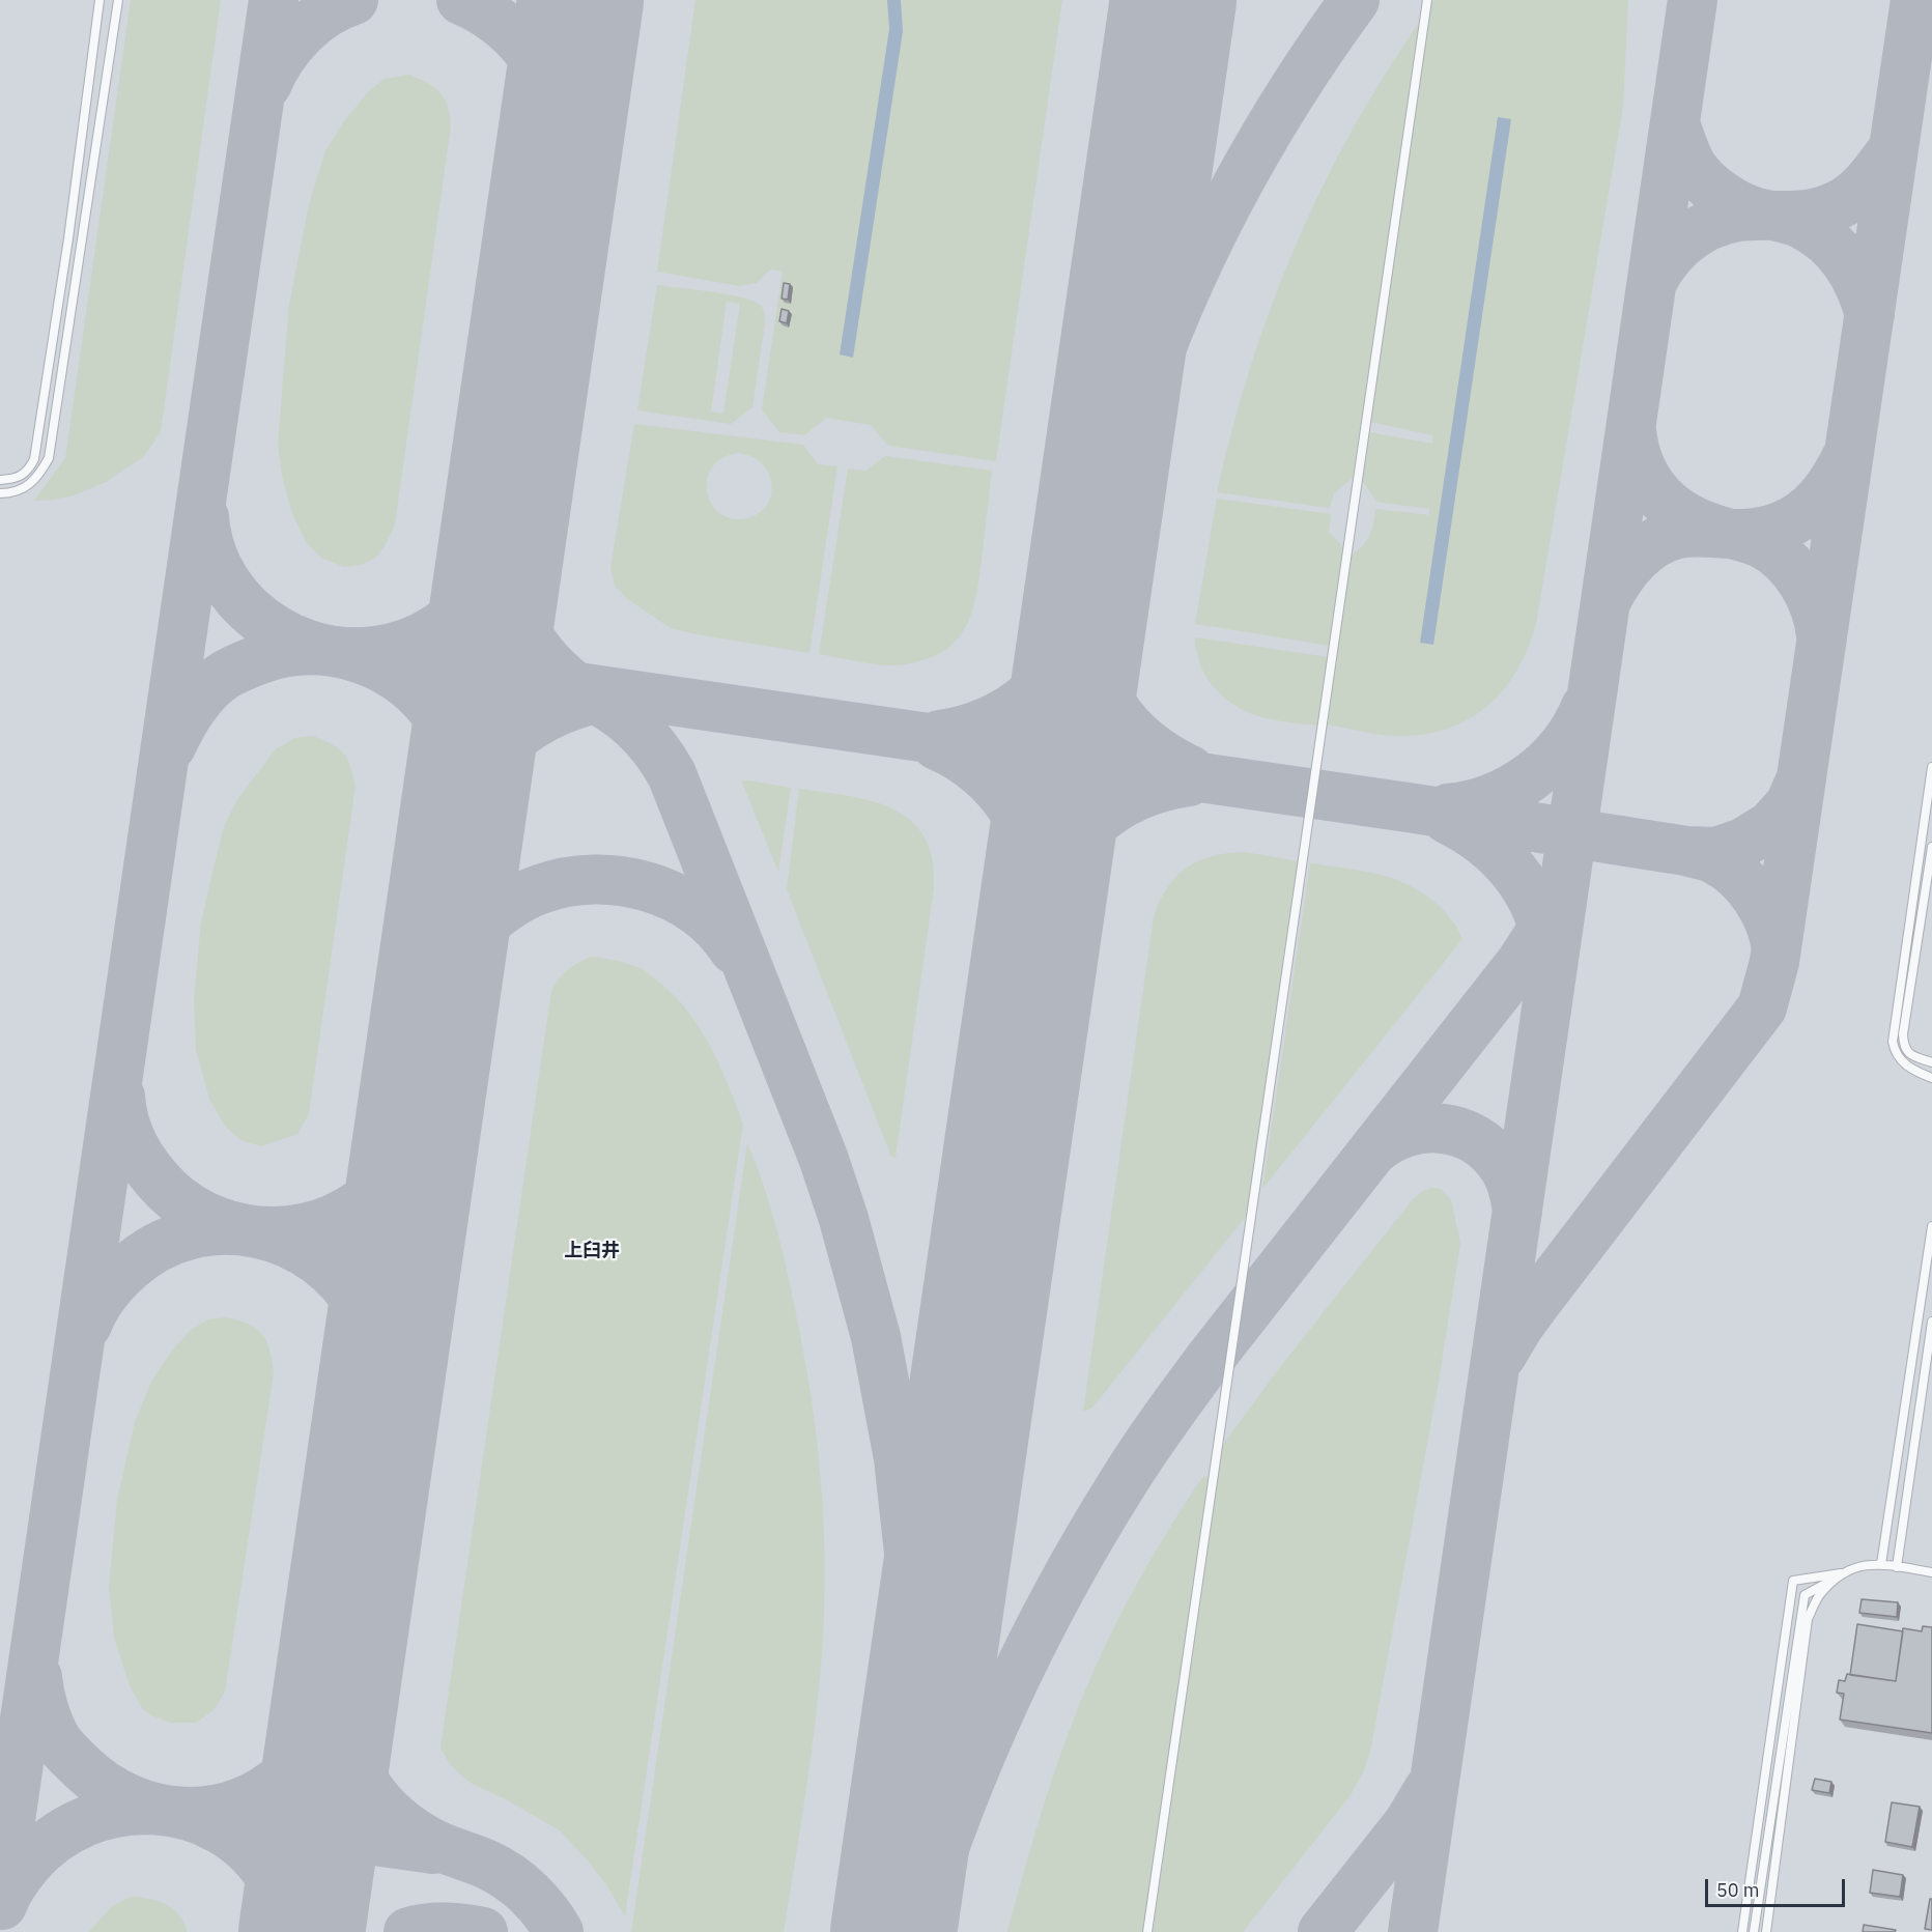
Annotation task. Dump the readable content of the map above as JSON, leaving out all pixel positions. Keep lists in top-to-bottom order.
{
  "districts": ["上臼井"],
  "scale_bar": "50 m"
}
